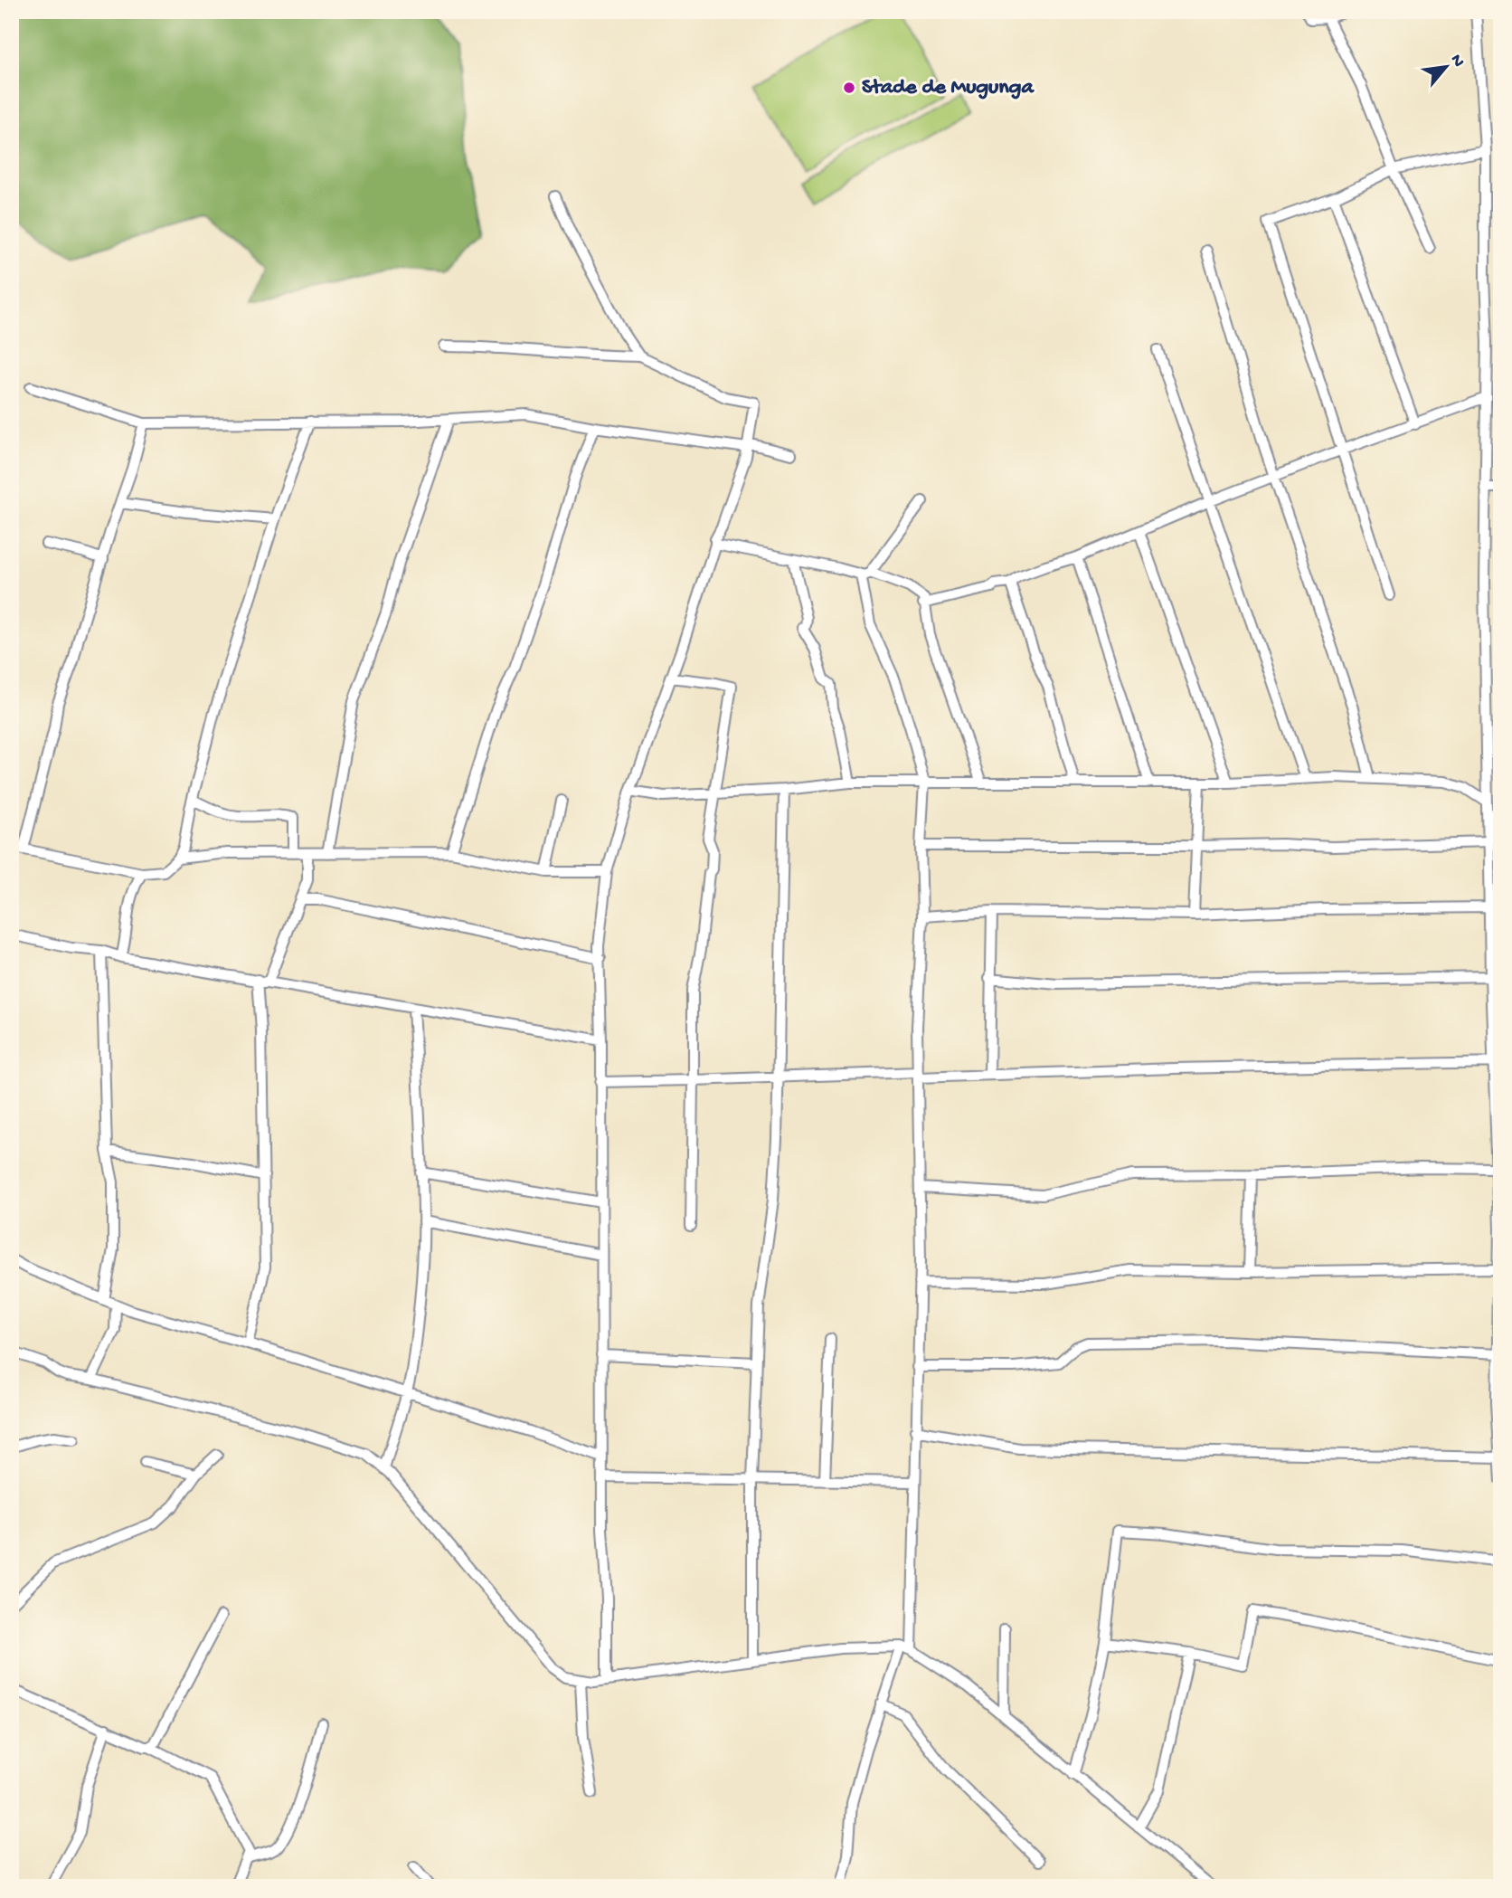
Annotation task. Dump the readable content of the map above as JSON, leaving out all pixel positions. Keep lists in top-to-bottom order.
{
  "places": ["Stade de Mugunga"],
  "north": "top right"
}
